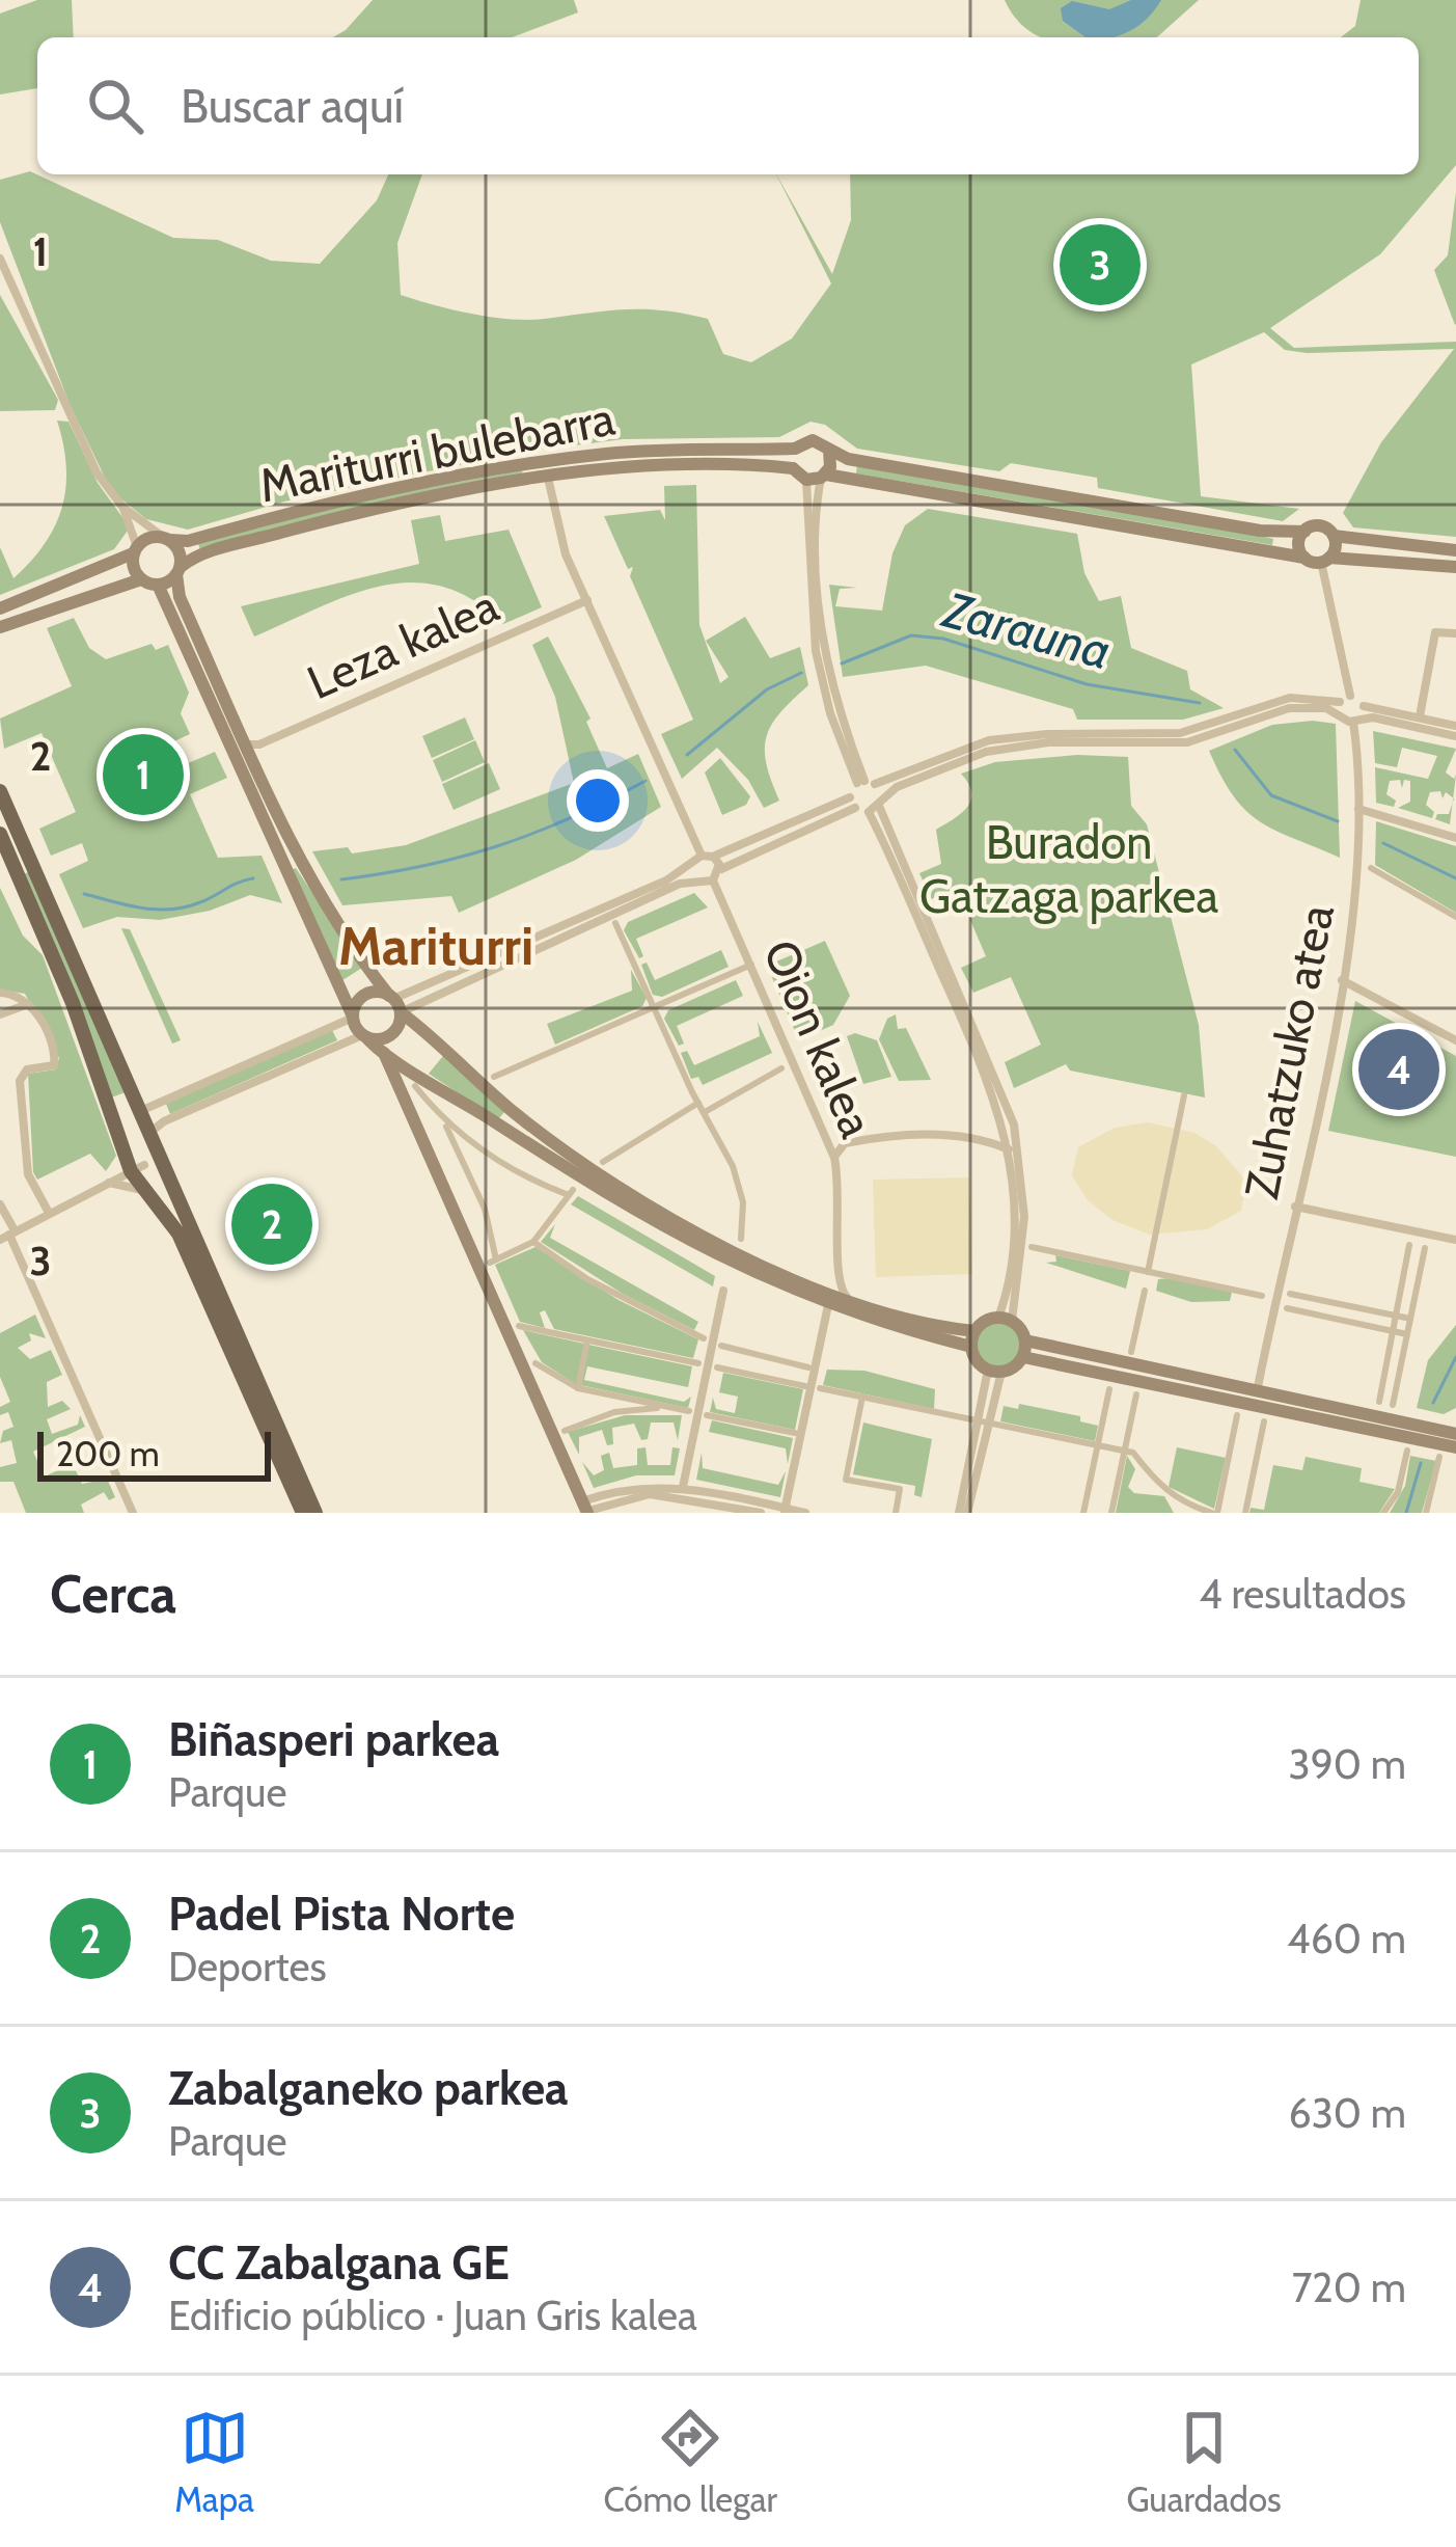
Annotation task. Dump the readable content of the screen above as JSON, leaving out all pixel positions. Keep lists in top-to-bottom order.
{
  "streets": {
    "main road": ["Mariturri bulebarra"],
    "street": ["Leza kalea", "Oion kalea", "Zuhatzuko atea"]
  },
  "districts": ["Mariturri"],
  "water": ["Zarauna"],
  "parks": ["Buradon Gatzaga parkea"],
  "scale_bar": "200 m",
  "page": {
    "search": "Buscar aquí",
    "pins": [
      "3",
      "1",
      "4",
      "2"
    ],
    "scale": "200 m",
    "heading": ["Cerca", "4 resultados"],
    "list": [
      {
        "mark": "1",
        "name": "Biñasperi parkea",
        "note": "Parque",
        "value": "390 m"
      },
      {
        "mark": "2",
        "name": "Padel Pista Norte",
        "note": "Deportes",
        "value": "460 m"
      },
      {
        "mark": "3",
        "name": "Zabalganeko parkea",
        "note": "Parque",
        "value": "630 m"
      },
      {
        "mark": "4",
        "name": "CC Zabalgana GE",
        "note": "Edificio público · Juan Gris kalea",
        "value": "720 m"
      }
    ],
    "nav": ["Mapa", "Cómo llegar", "Guardados"]
  },
  "grid": {
    "rows": ["1", "2", "3"]
  }
}
